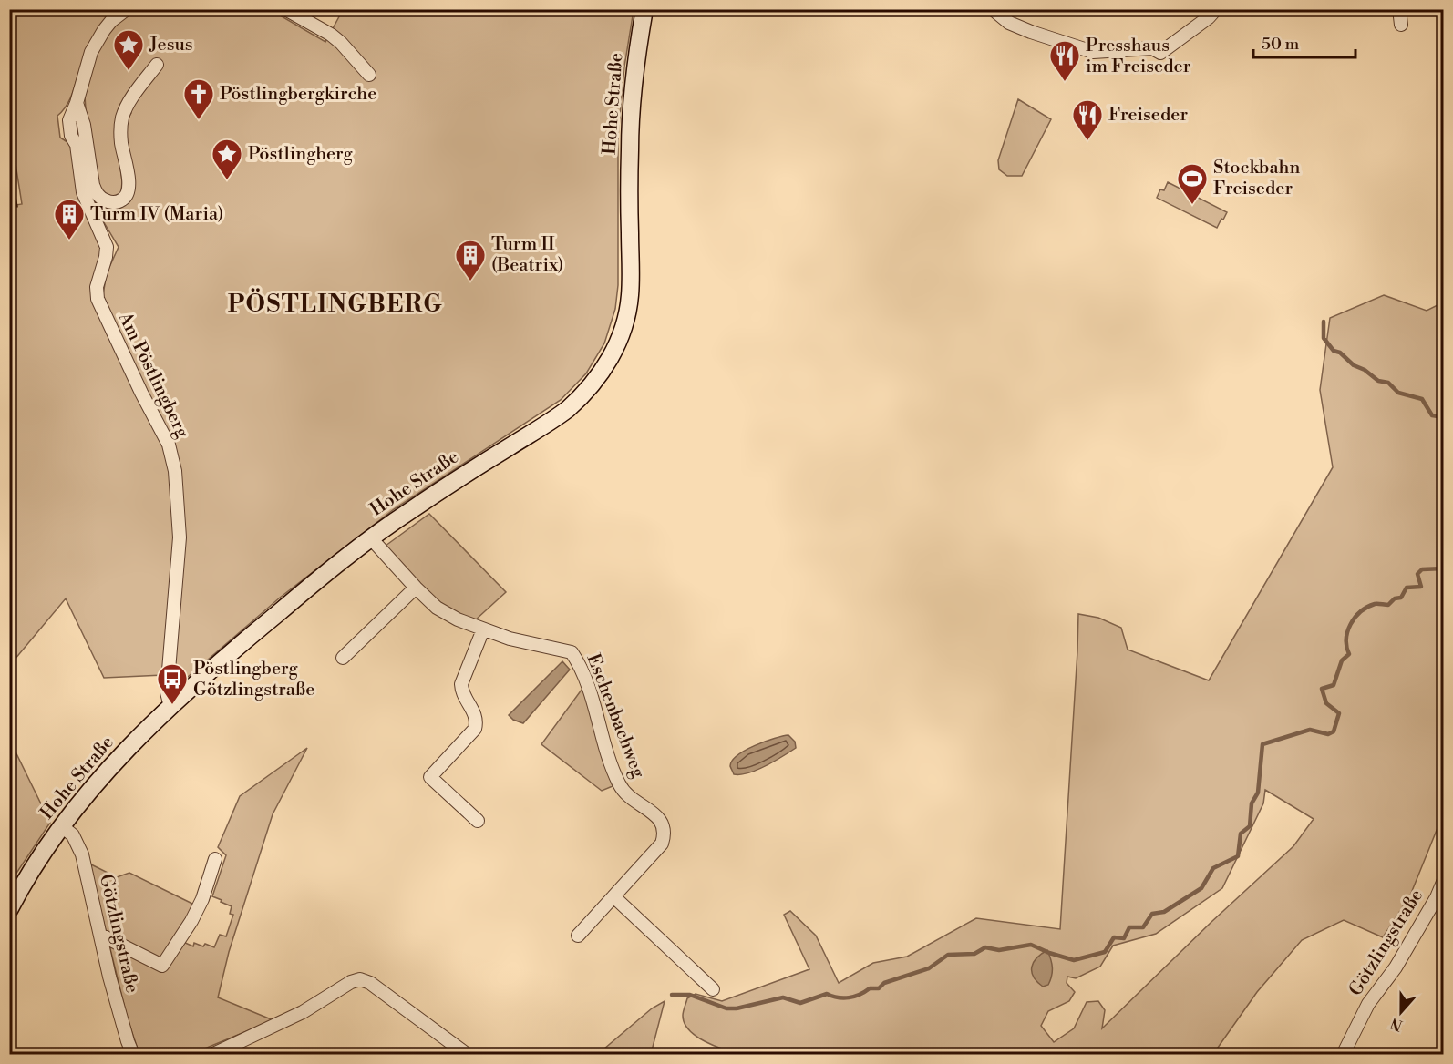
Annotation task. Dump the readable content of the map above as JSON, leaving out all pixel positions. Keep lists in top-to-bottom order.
{
  "streets": {
    "main road": ["Hohe Straße"],
    "street": ["Am Pöstlingberg", "Eschenbachweg", "Götzlingstraße"]
  },
  "crossings": [
    ["Hohe Straße", "Am Pöstlingberg"],
    ["Hohe Straße", "Eschenbachweg"],
    ["Hohe Straße", "Götzlingstraße"]
  ],
  "districts": ["PÖSTLINGBERG"],
  "places": {
    "place": ["Jesus", "Pöstlingberg"],
    "restaurant": ["Presshaus im Freiseder", "Freiseder"],
    "church": ["Pöstlingbergkirche"],
    "sports": ["Stockbahn Freiseder"],
    "building": ["Turm IV (Maria)", "Turm II (Beatrix)"],
    "bus stop": ["Pöstlingberg Götzlingstraße"]
  },
  "scale_bar": "50 m",
  "north": "bottom"
}
